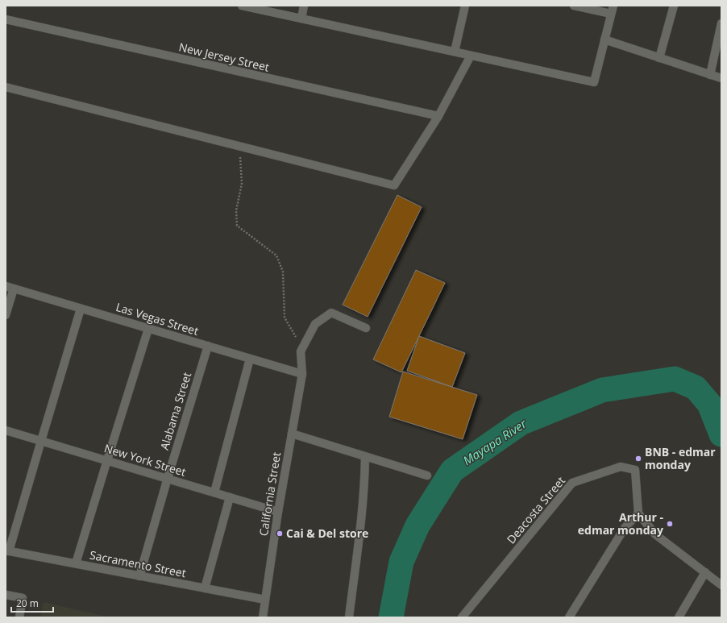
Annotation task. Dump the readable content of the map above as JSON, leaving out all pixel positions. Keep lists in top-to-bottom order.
{
  "streets": {
    "street": [
      "New Jersey Street",
      "Las Vegas Street",
      "Alabama Street",
      "New York Street",
      "California Street",
      "Deacosta Street",
      "Sacramento Street"
    ]
  },
  "crossings": [
    ["Las Vegas Street", "Alabama Street"],
    ["Las Vegas Street", "California Street"],
    ["Alabama Street", "New York Street"],
    ["Alabama Street", "Sacramento Street"],
    ["New York Street", "California Street"],
    ["California Street", "Sacramento Street"]
  ],
  "water": ["Mayapa River"],
  "places": ["BNB - edmar monday", "Arthur - edmar monday", "Cai & Del store"],
  "scale_bar": "20 m"
}
